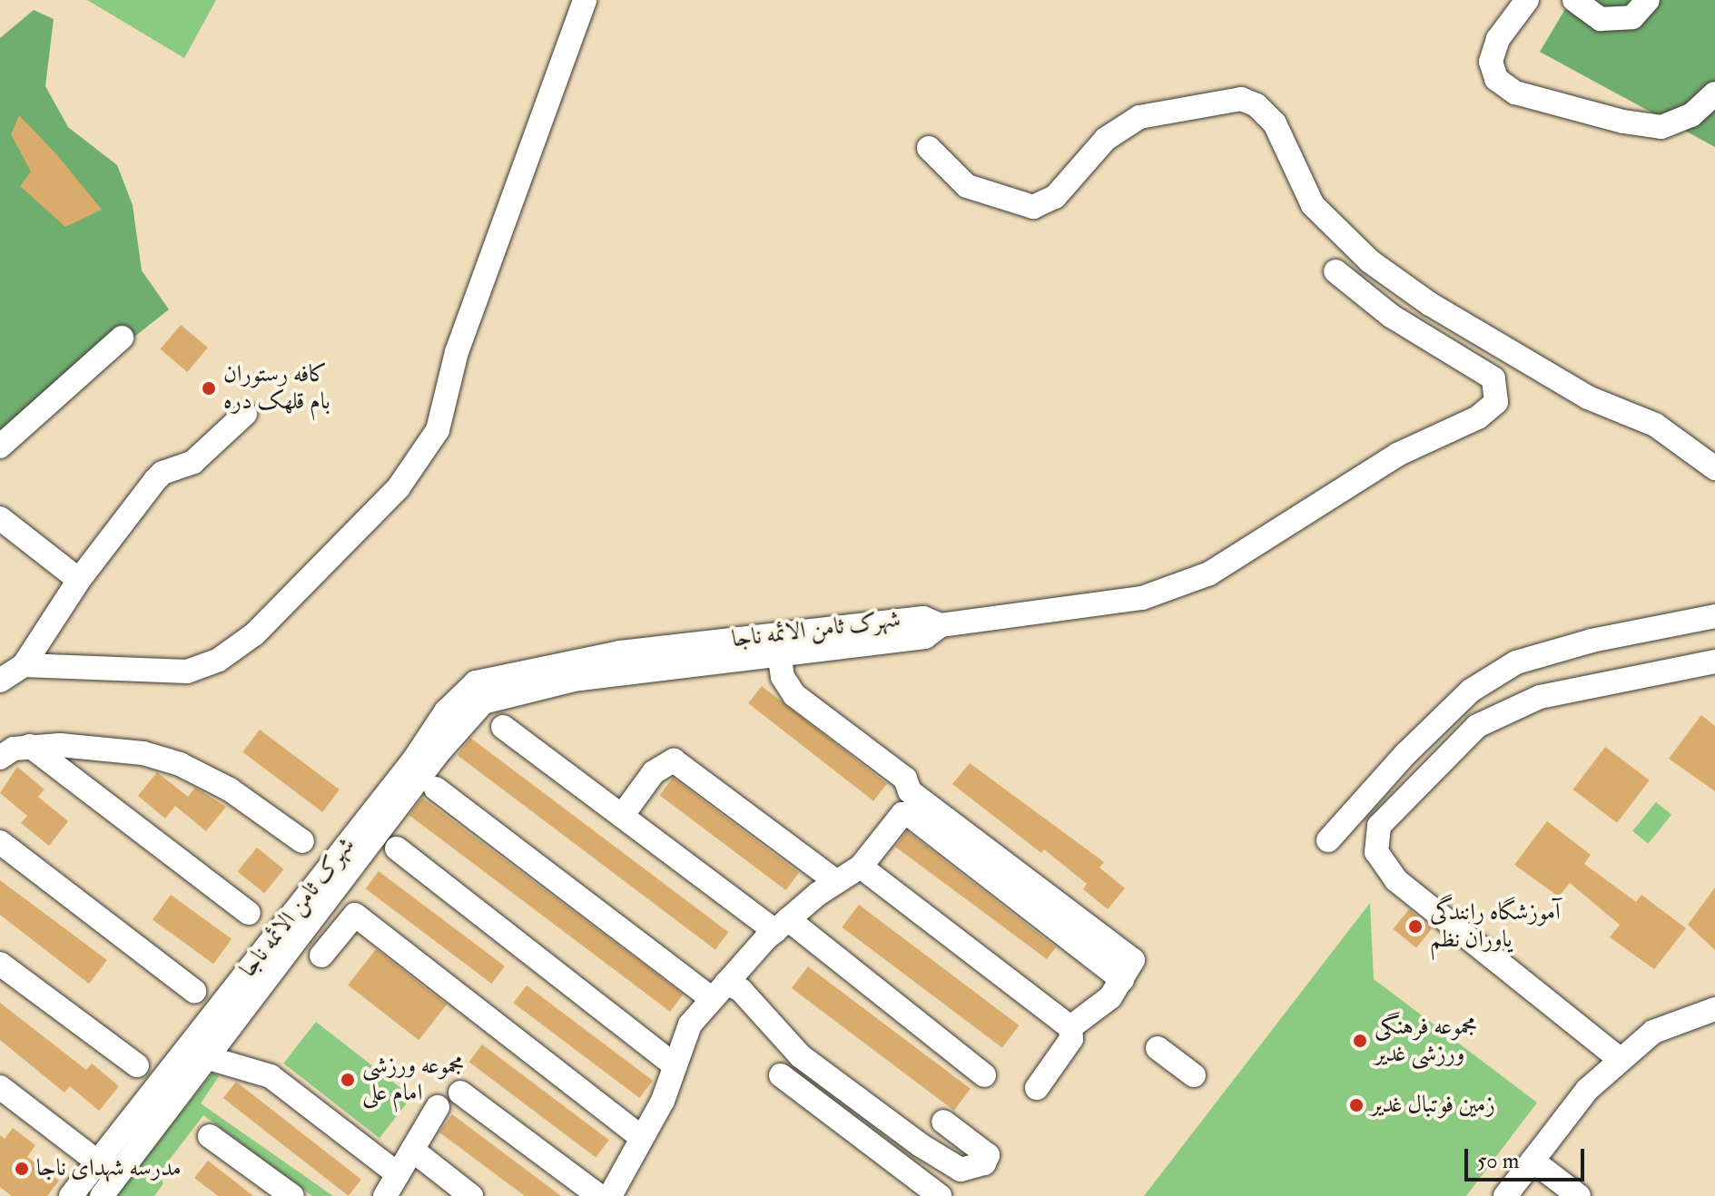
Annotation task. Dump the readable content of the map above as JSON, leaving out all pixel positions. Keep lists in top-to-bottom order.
{
  "streets": {
    "street": ["شهرک ثامن الائمه ناجا"]
  },
  "places": [
    "کافه رستوران بام قلهک دره",
    "آموزشگاه رانندگی یاوران نظم",
    "مجموعه فرهنگی ورزشی غدیر",
    "مجموعه ورزشی امام علی",
    "زمین فوتبال غدیر",
    "مدرسه شهدای ناجا"
  ],
  "scale_bar": "50 m"
}
